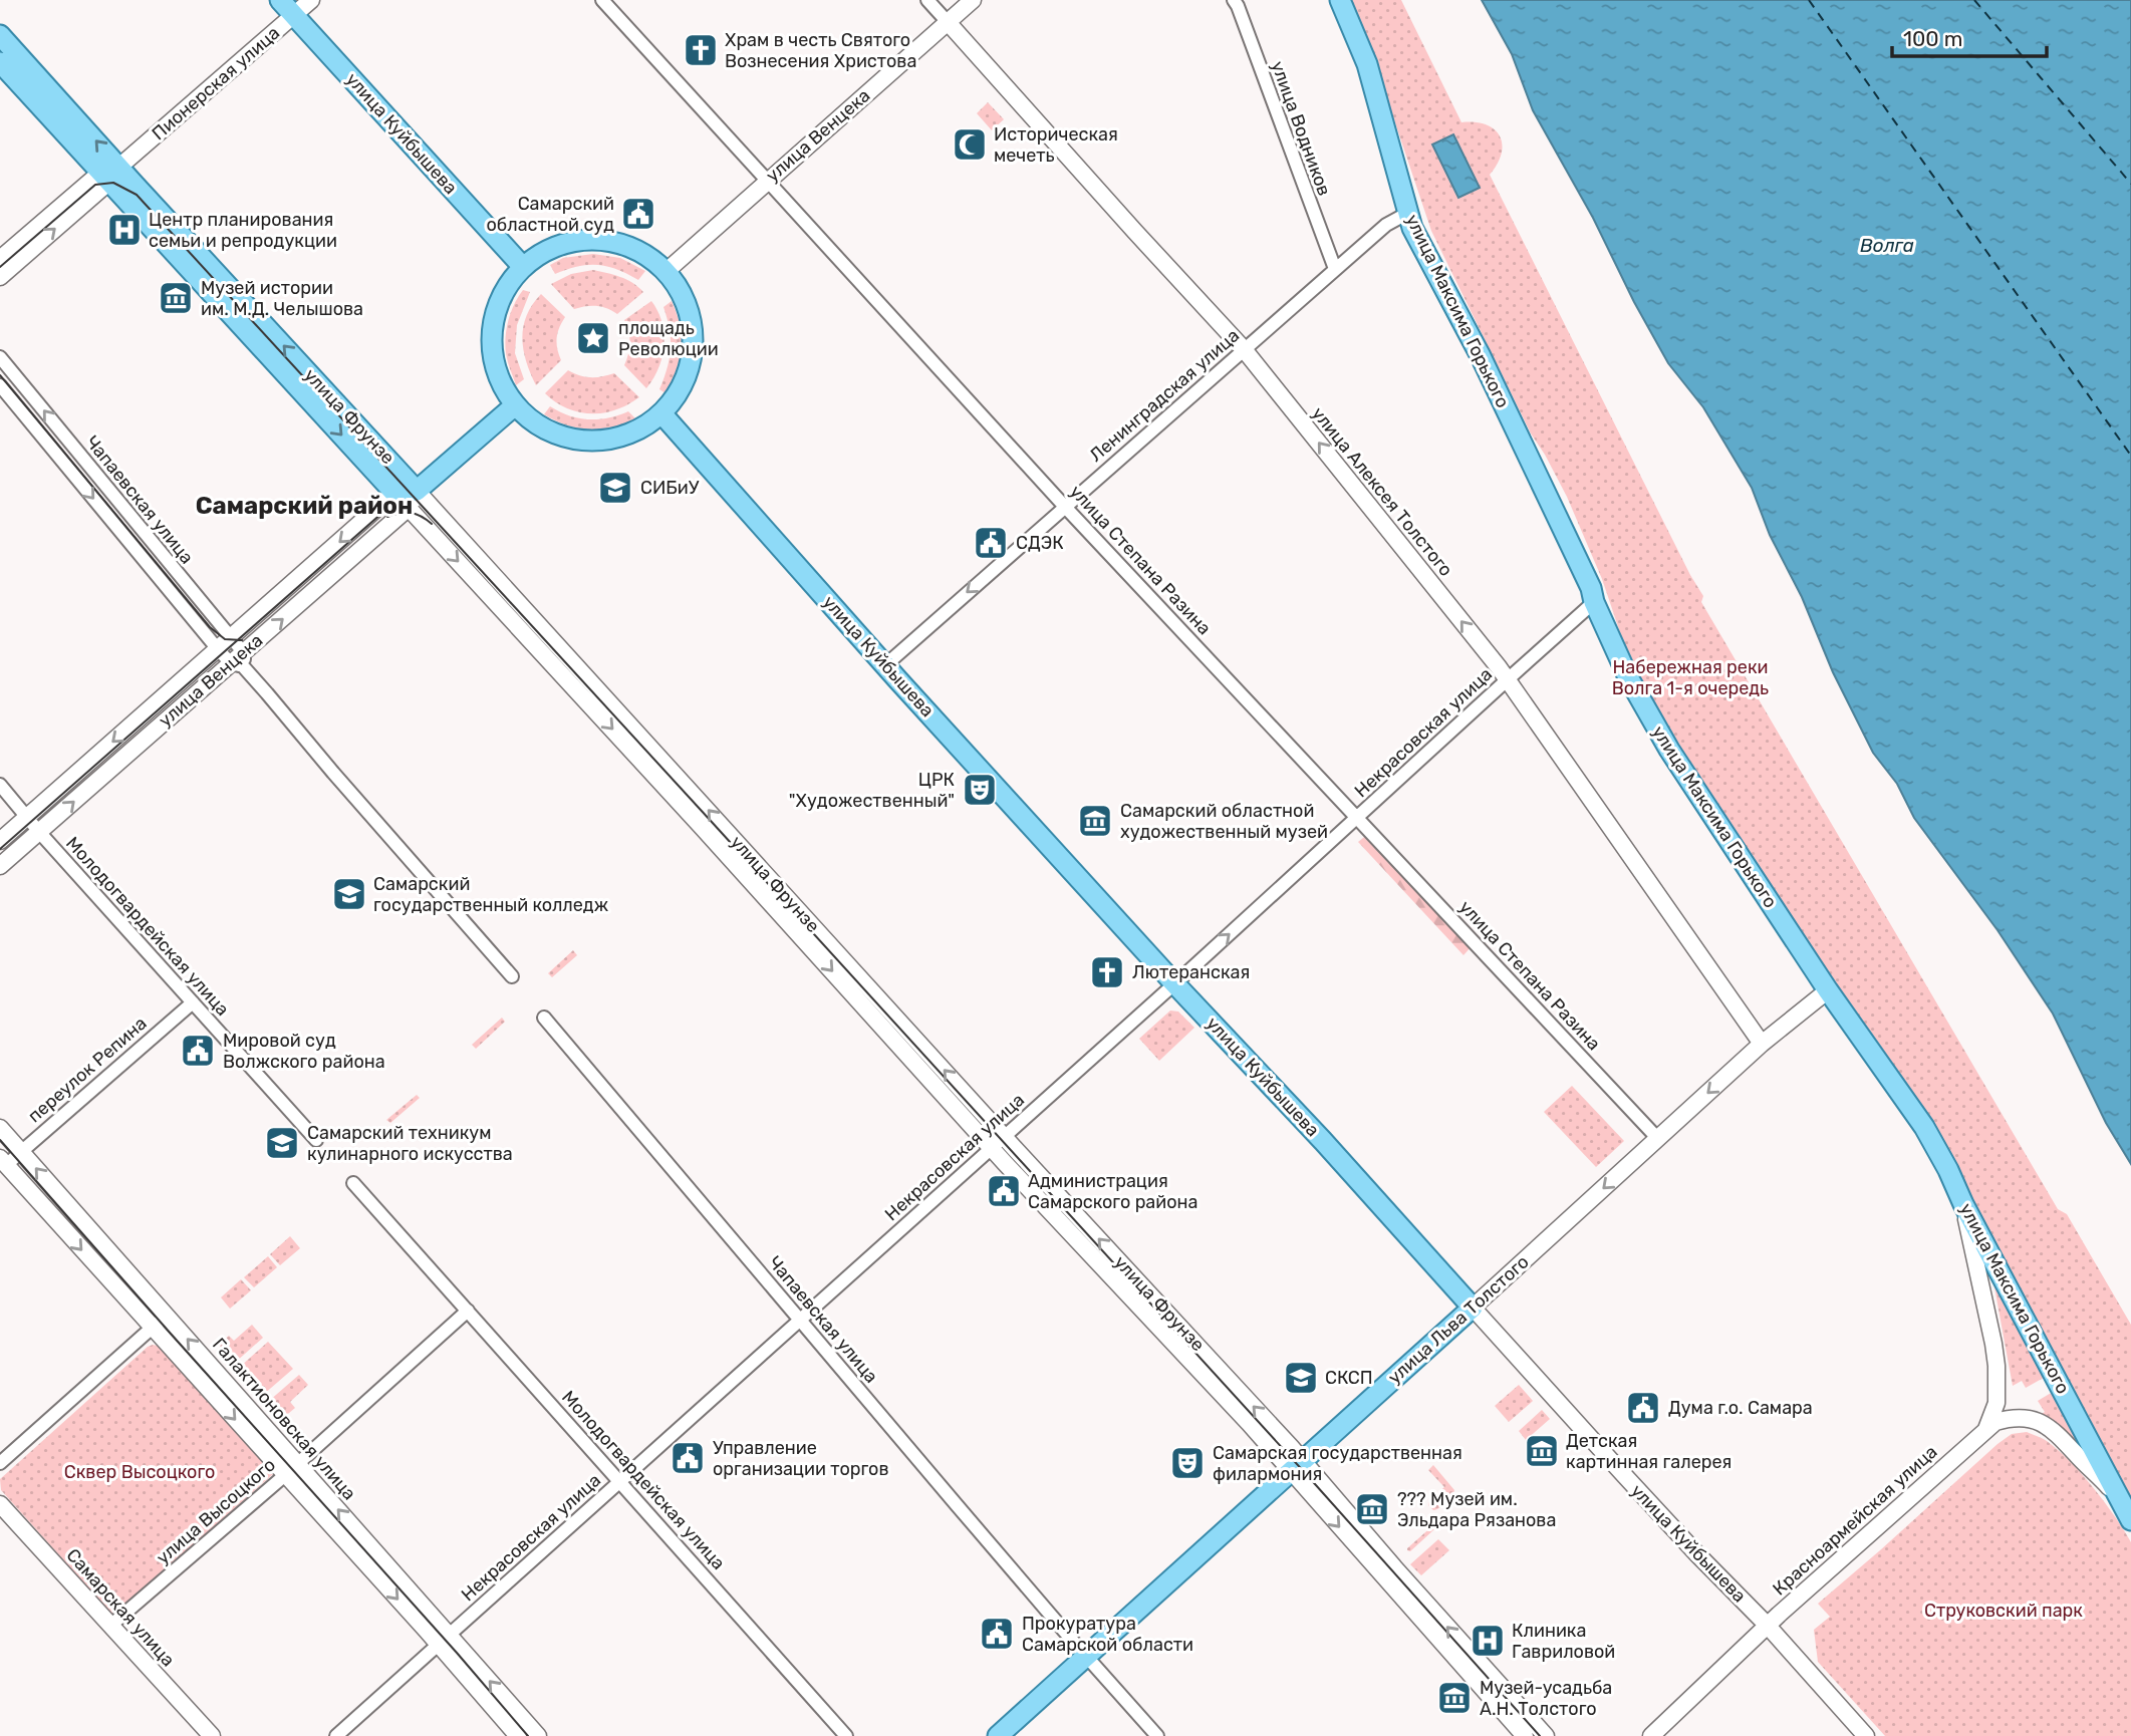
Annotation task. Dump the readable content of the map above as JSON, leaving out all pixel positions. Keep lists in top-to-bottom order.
{
  "streets": {
    "main road": [
      "Пионерская улица",
      "улица Куйбышева",
      "улица Венцека",
      "улица Максима Горького",
      "улица Фрунзе",
      "улица Алексея Толстого",
      "улица Льва Толстого",
      "Галактионовская улица",
      "Красноармейская улица",
      "Самарская улица"
    ],
    "street": [
      "улица Водников",
      "Ленинградская улица",
      "Чапаевская улица",
      "улица Степана Разина",
      "Некрасовская улица",
      "Молодогвардейская улица",
      "переулок Репина",
      "улица Высоцкого"
    ]
  },
  "crossings": [
    ["Пионерская улица", "улица Куйбышева"],
    ["Пионерская улица", "улица Фрунзе"],
    ["улица Водников", "Ленинградская улица"],
    ["улица Куйбышева", "улица Венцека"],
    ["улица Куйбышева", "Ленинградская улица"],
    ["улица Куйбышева", "Некрасовская улица"],
    ["улица Куйбышева", "улица Льва Толстого"],
    ["улица Куйбышева", "Красноармейская улица"],
    ["улица Венцека", "улица Фрунзе"],
    ["улица Венцека", "улица Алексея Толстого"],
    ["улица Венцека", "Чапаевская улица"],
    ["улица Венцека", "улица Степана Разина"],
    ["улица Венцека", "Молодогвардейская улица"],
    ["улица Максима Горького", "Ленинградская улица"],
    ["улица Максима Горького", "Некрасовская улица"],
    ["улица Максима Горького", "улица Льва Толстого"],
    ["улица Максима Горького", "Красноармейская улица"],
    ["Ленинградская улица", "улица Алексея Толстого"],
    ["Ленинградская улица", "улица Степана Разина"],
    ["улица Фрунзе", "Некрасовская улица"],
    ["улица Фрунзе", "улица Льва Толстого"],
    ["улица Алексея Толстого", "Некрасовская улица"],
    ["улица Алексея Толстого", "улица Льва Толстого"],
    ["Чапаевская улица", "Некрасовская улица"],
    ["Чапаевская улица", "улица Льва Толстого"],
    ["улица Степана Разина", "Некрасовская улица"],
    ["улица Степана Разина", "улица Льва Толстого"],
    ["Некрасовская улица", "Молодогвардейская улица"],
    ["Некрасовская улица", "Галактионовская улица"],
    ["Молодогвардейская улица", "переулок Репина"],
    ["Молодогвардейская улица", "улица Высоцкого"],
    ["переулок Репина", "Галактионовская улица"],
    ["Галактионовская улица", "улица Высоцкого"],
    ["улица Высоцкого", "Самарская улица"]
  ],
  "one_way": ["улица Льва Толстого"],
  "districts": ["Самарский район"],
  "water": ["Волга"],
  "parks": ["Набережная реки Волга 1-я очередь", "Сквер Высоцкого", "Струковский парк"],
  "places": {
    "church": ["Храм в честь Святого Вознесения Христова", "Лютеранская"],
    "mosque": ["Историческая мечеть"],
    "public building": [
      "Самарский областной суд",
      "СДЭК",
      "Мировой суд Волжского района",
      "Администрация Самарского района",
      "Дума г.о. Самара",
      "Управление организации торгов",
      "Прокуратура Самарской области"
    ],
    "hospital": ["Центр планирования семьи и репродукции", "Клиника Гавриловой"],
    "museum": [
      "Музей истории им. М.Д. Челышова",
      "Самарский областной художественный музей",
      "Детская картинная галерея",
      "??? Музей им. Эльдара Рязанова",
      "Музей-усадьба А.Н. Толстого"
    ],
    "place": ["площадь Революции"],
    "school or university": [
      "СИБиУ",
      "Самарский государственный колледж",
      "Самарский техникум кулинарного искусства",
      "СКСП"
    ],
    "theatre": ["ЦРК \"Художественный\"", "Самарская государственная филармония"]
  },
  "scale_bar": "100 m"
}
